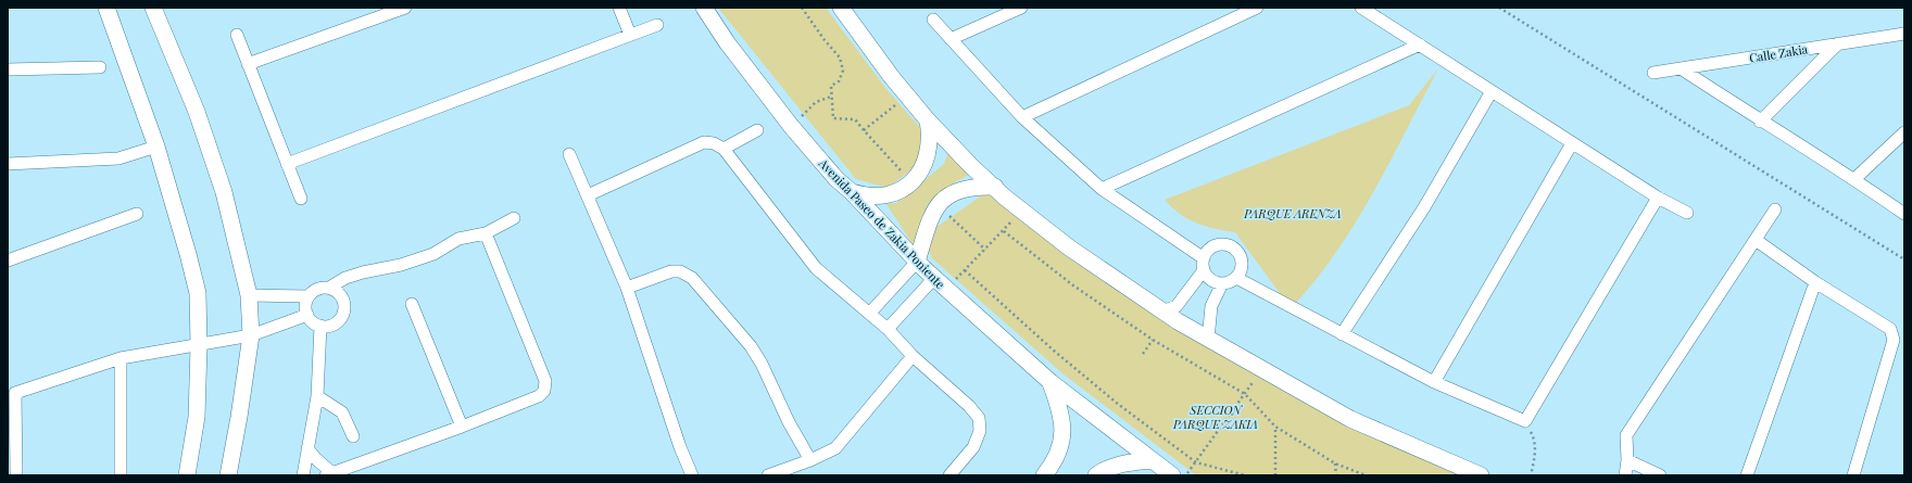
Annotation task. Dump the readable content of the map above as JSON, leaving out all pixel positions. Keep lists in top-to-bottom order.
{
  "streets": {
    "street": ["Calle Zakia", "Avenida Paseo de Zakia Poniente"]
  },
  "parks": ["PARQUE ARENZA", "SECCION PARQUE ZAKIA"]
}
